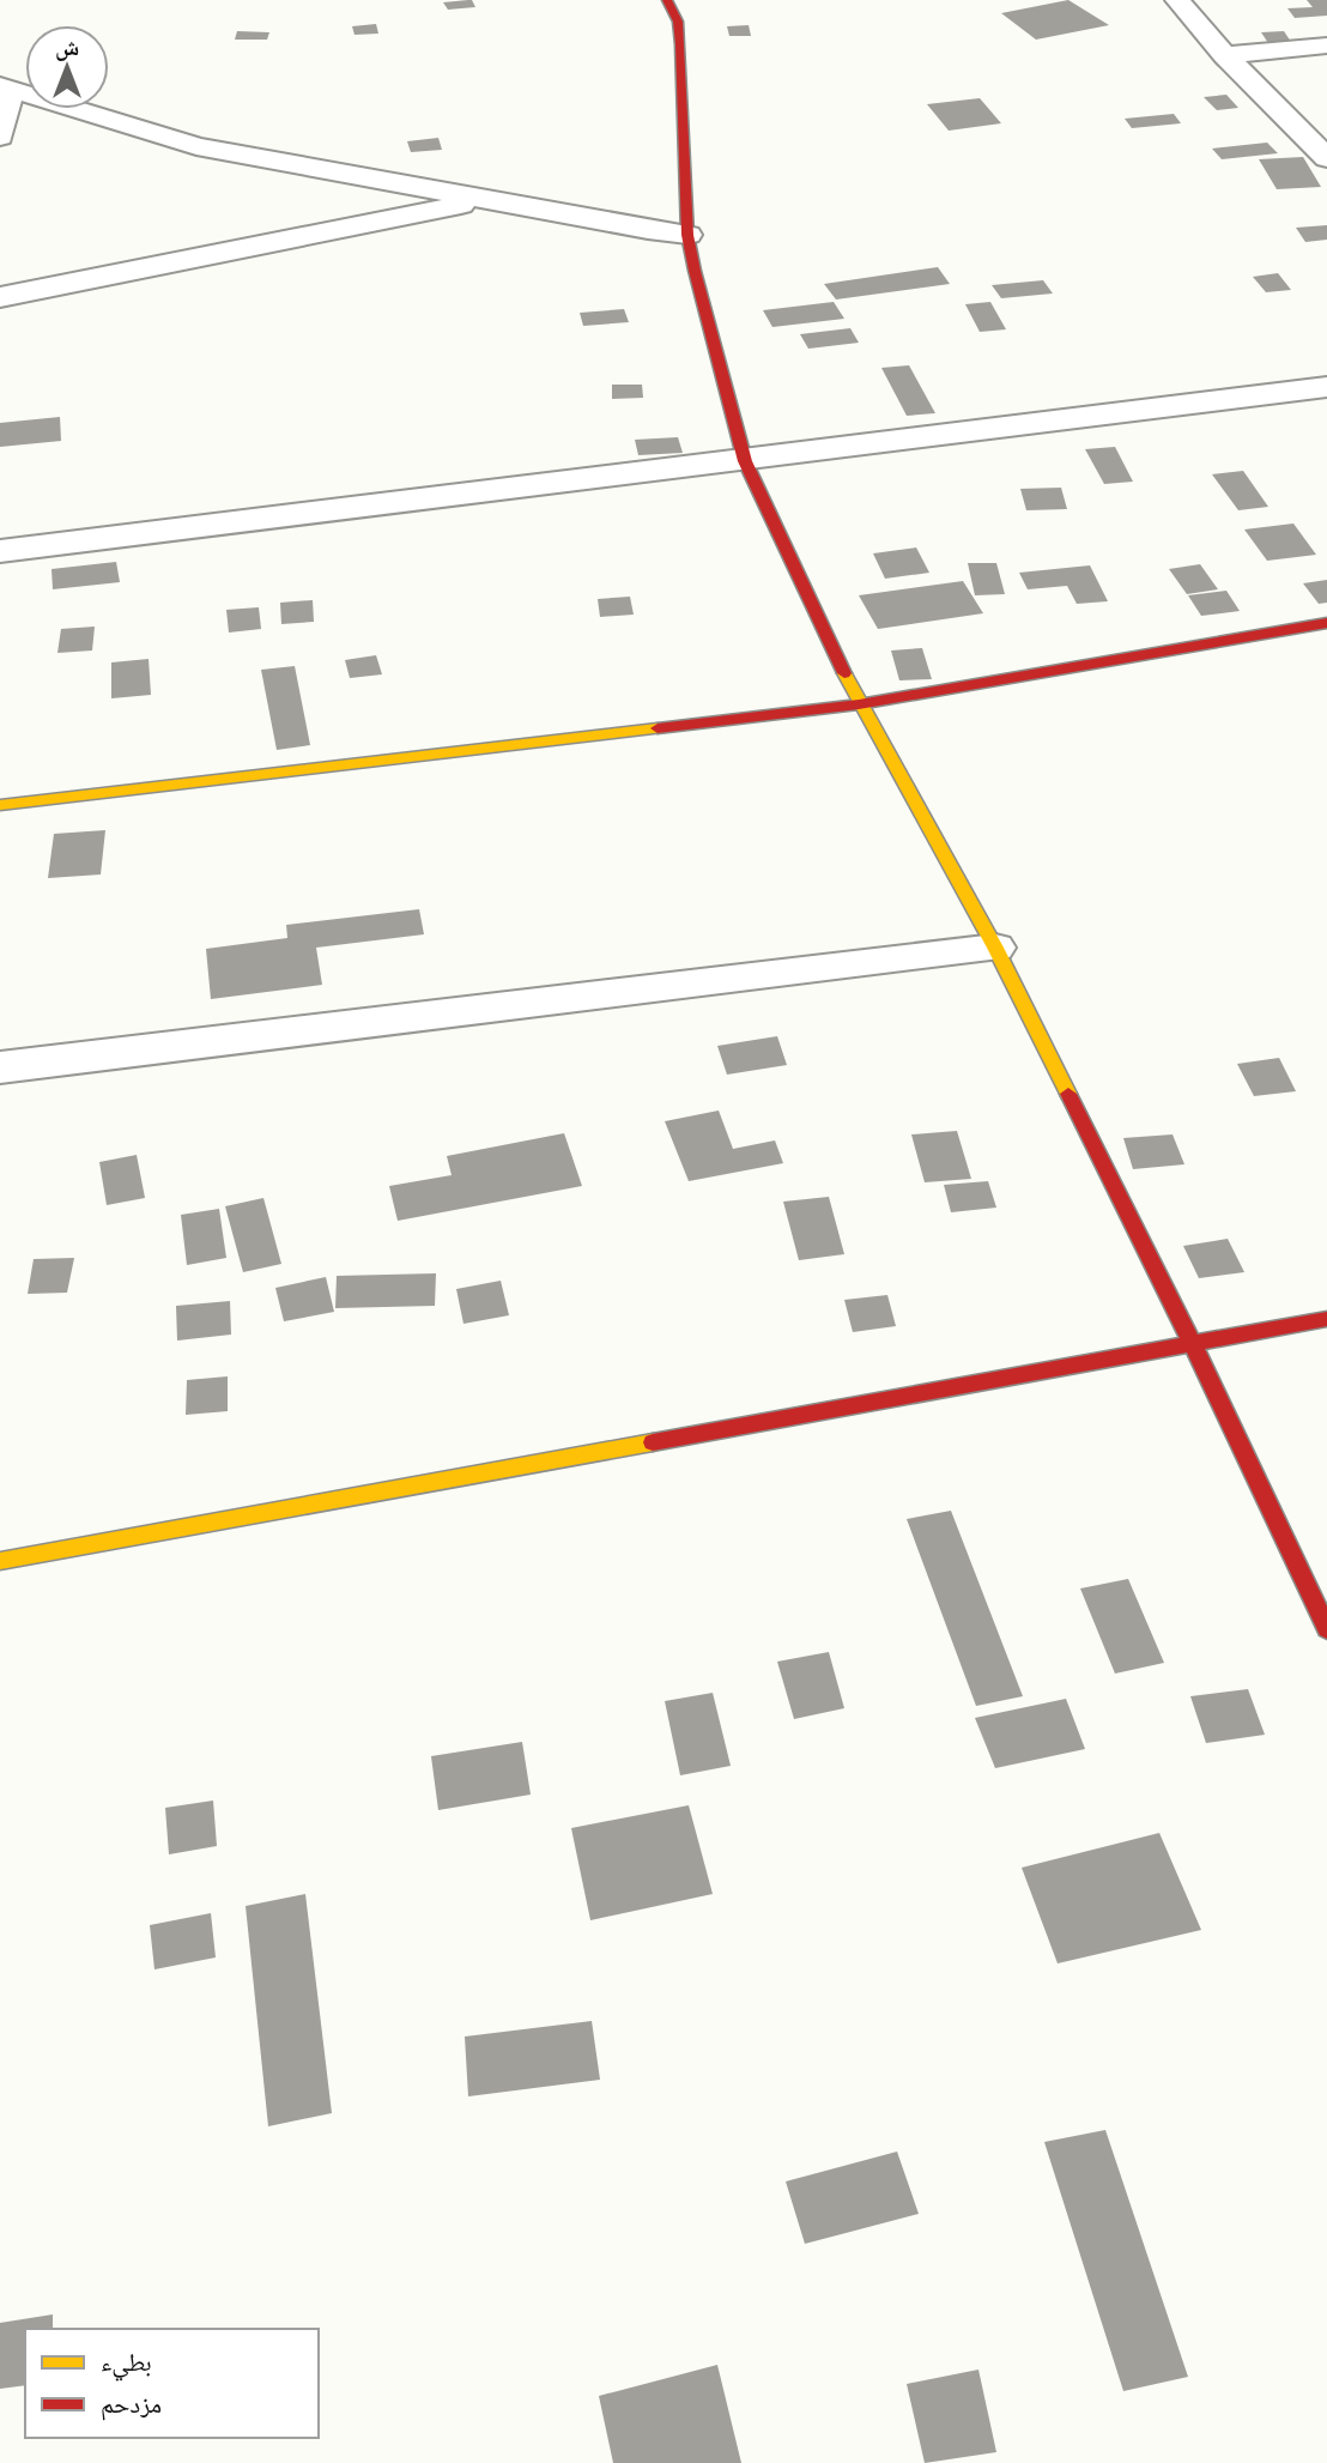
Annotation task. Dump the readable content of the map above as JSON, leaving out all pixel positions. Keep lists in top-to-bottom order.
{
  "legend": ["بطيء", "مزدحم"],
  "north": "top"
}
